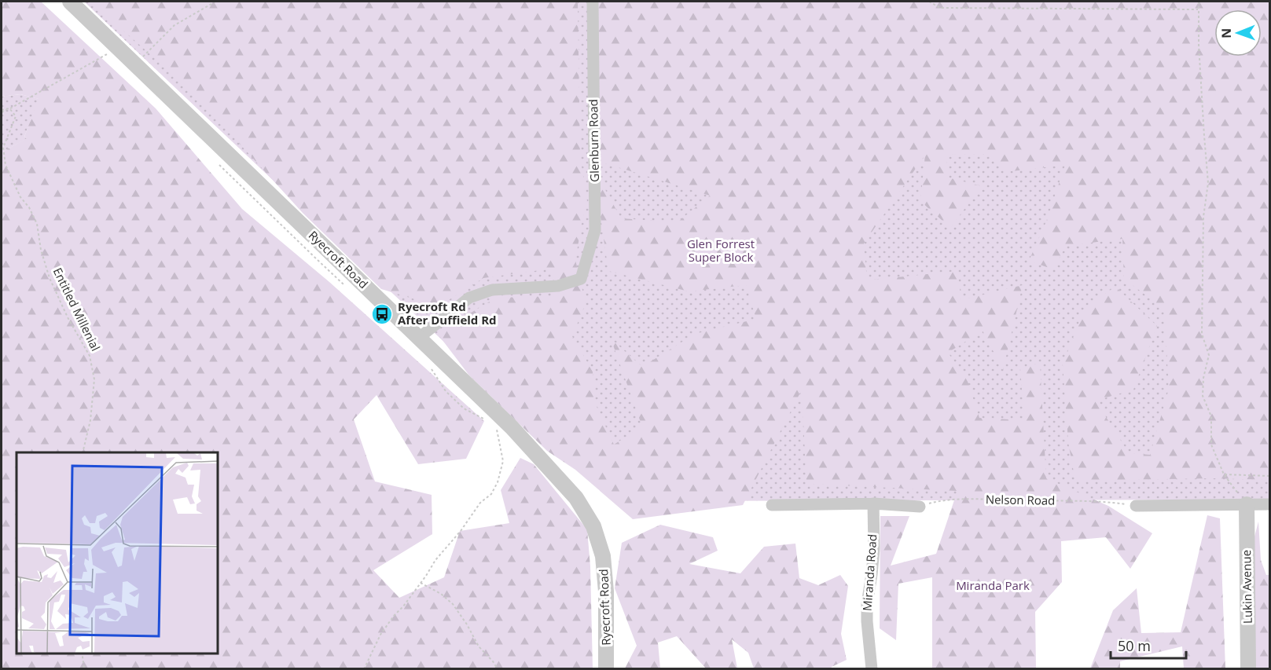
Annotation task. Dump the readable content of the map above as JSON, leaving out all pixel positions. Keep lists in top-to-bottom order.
{
  "streets": {
    "street": [
      "Glenburn Road",
      "Ryecroft Road",
      "Miranda Road",
      "Lukin Avenue"
    ],
    "path": ["Entitled Millenial", "Nelson Road"]
  },
  "crossings": [
    ["Glenburn Road", "Ryecroft Road"]
  ],
  "parks": ["Glen Forrest Super Block", "Miranda Park"],
  "places": {
    "bus stop": ["Ryecroft Rd After Duffield Rd"]
  },
  "scale_bar": "50 m",
  "north": "left"
}
